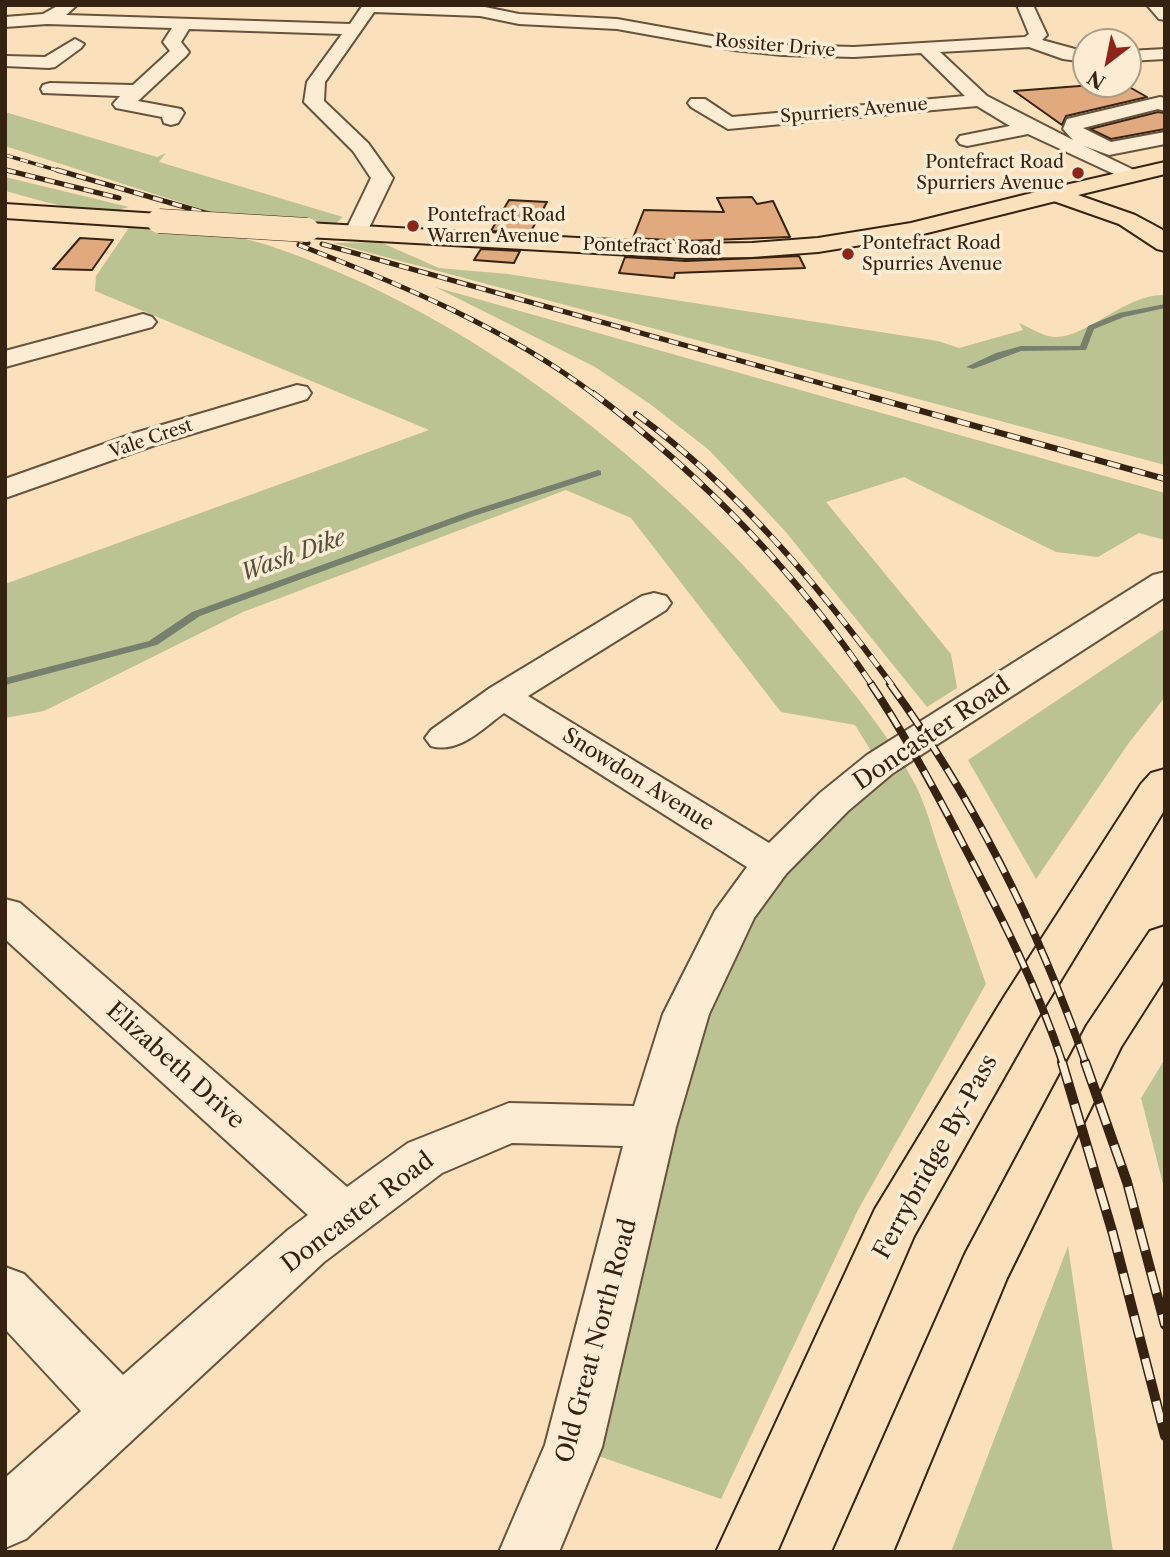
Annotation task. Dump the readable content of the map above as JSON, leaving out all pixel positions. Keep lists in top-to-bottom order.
{
  "streets": {
    "main road": ["Pontefract Road", "Ferrybridge By-Pass"],
    "street": [
      "Rossiter Drive",
      "Spurriers Avenue",
      "Vale Crest",
      "Doncaster Road",
      "Snowdon Avenue",
      "Elizabeth Drive",
      "Old Great North Road"
    ]
  },
  "crossings": [
    ["Doncaster Road", "Snowdon Avenue"],
    ["Doncaster Road", "Elizabeth Drive"],
    ["Doncaster Road", "Old Great North Road"]
  ],
  "water": ["Wash Dike"],
  "places": ["Pontefract Road Spurriers Avenue", "Pontefract Road Warren Avenue", "Pontefract Road Spurries Avenue"],
  "north": "bottom left"
}
